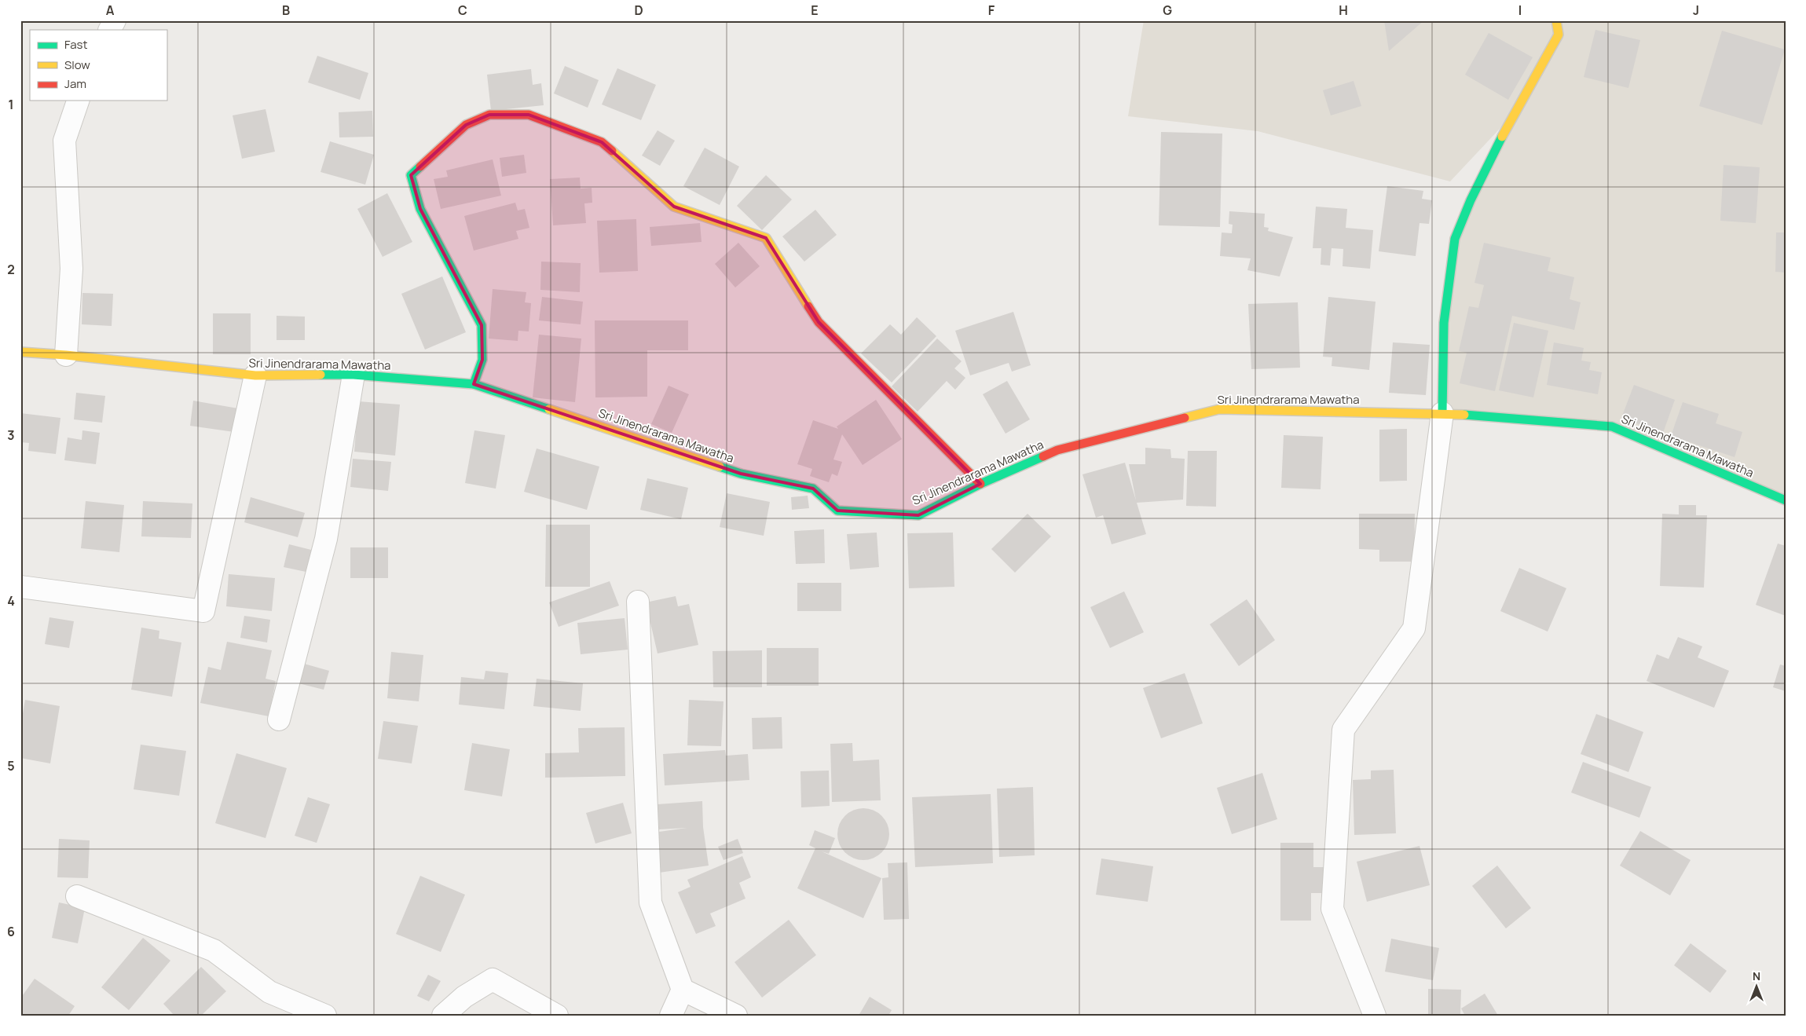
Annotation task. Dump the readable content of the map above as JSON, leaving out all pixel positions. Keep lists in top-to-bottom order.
{
  "streets": {
    "main road": ["Sri Jinendrarama Mawatha"]
  },
  "legend": ["Fast", "Slow", "Jam"],
  "north": "top",
  "grid": {
    "columns": [
      "A",
      "B",
      "C",
      "D",
      "E",
      "F",
      "G",
      "H",
      "I",
      "J"
    ],
    "rows": [
      "1",
      "2",
      "3",
      "4",
      "5",
      "6"
    ]
  }
}
